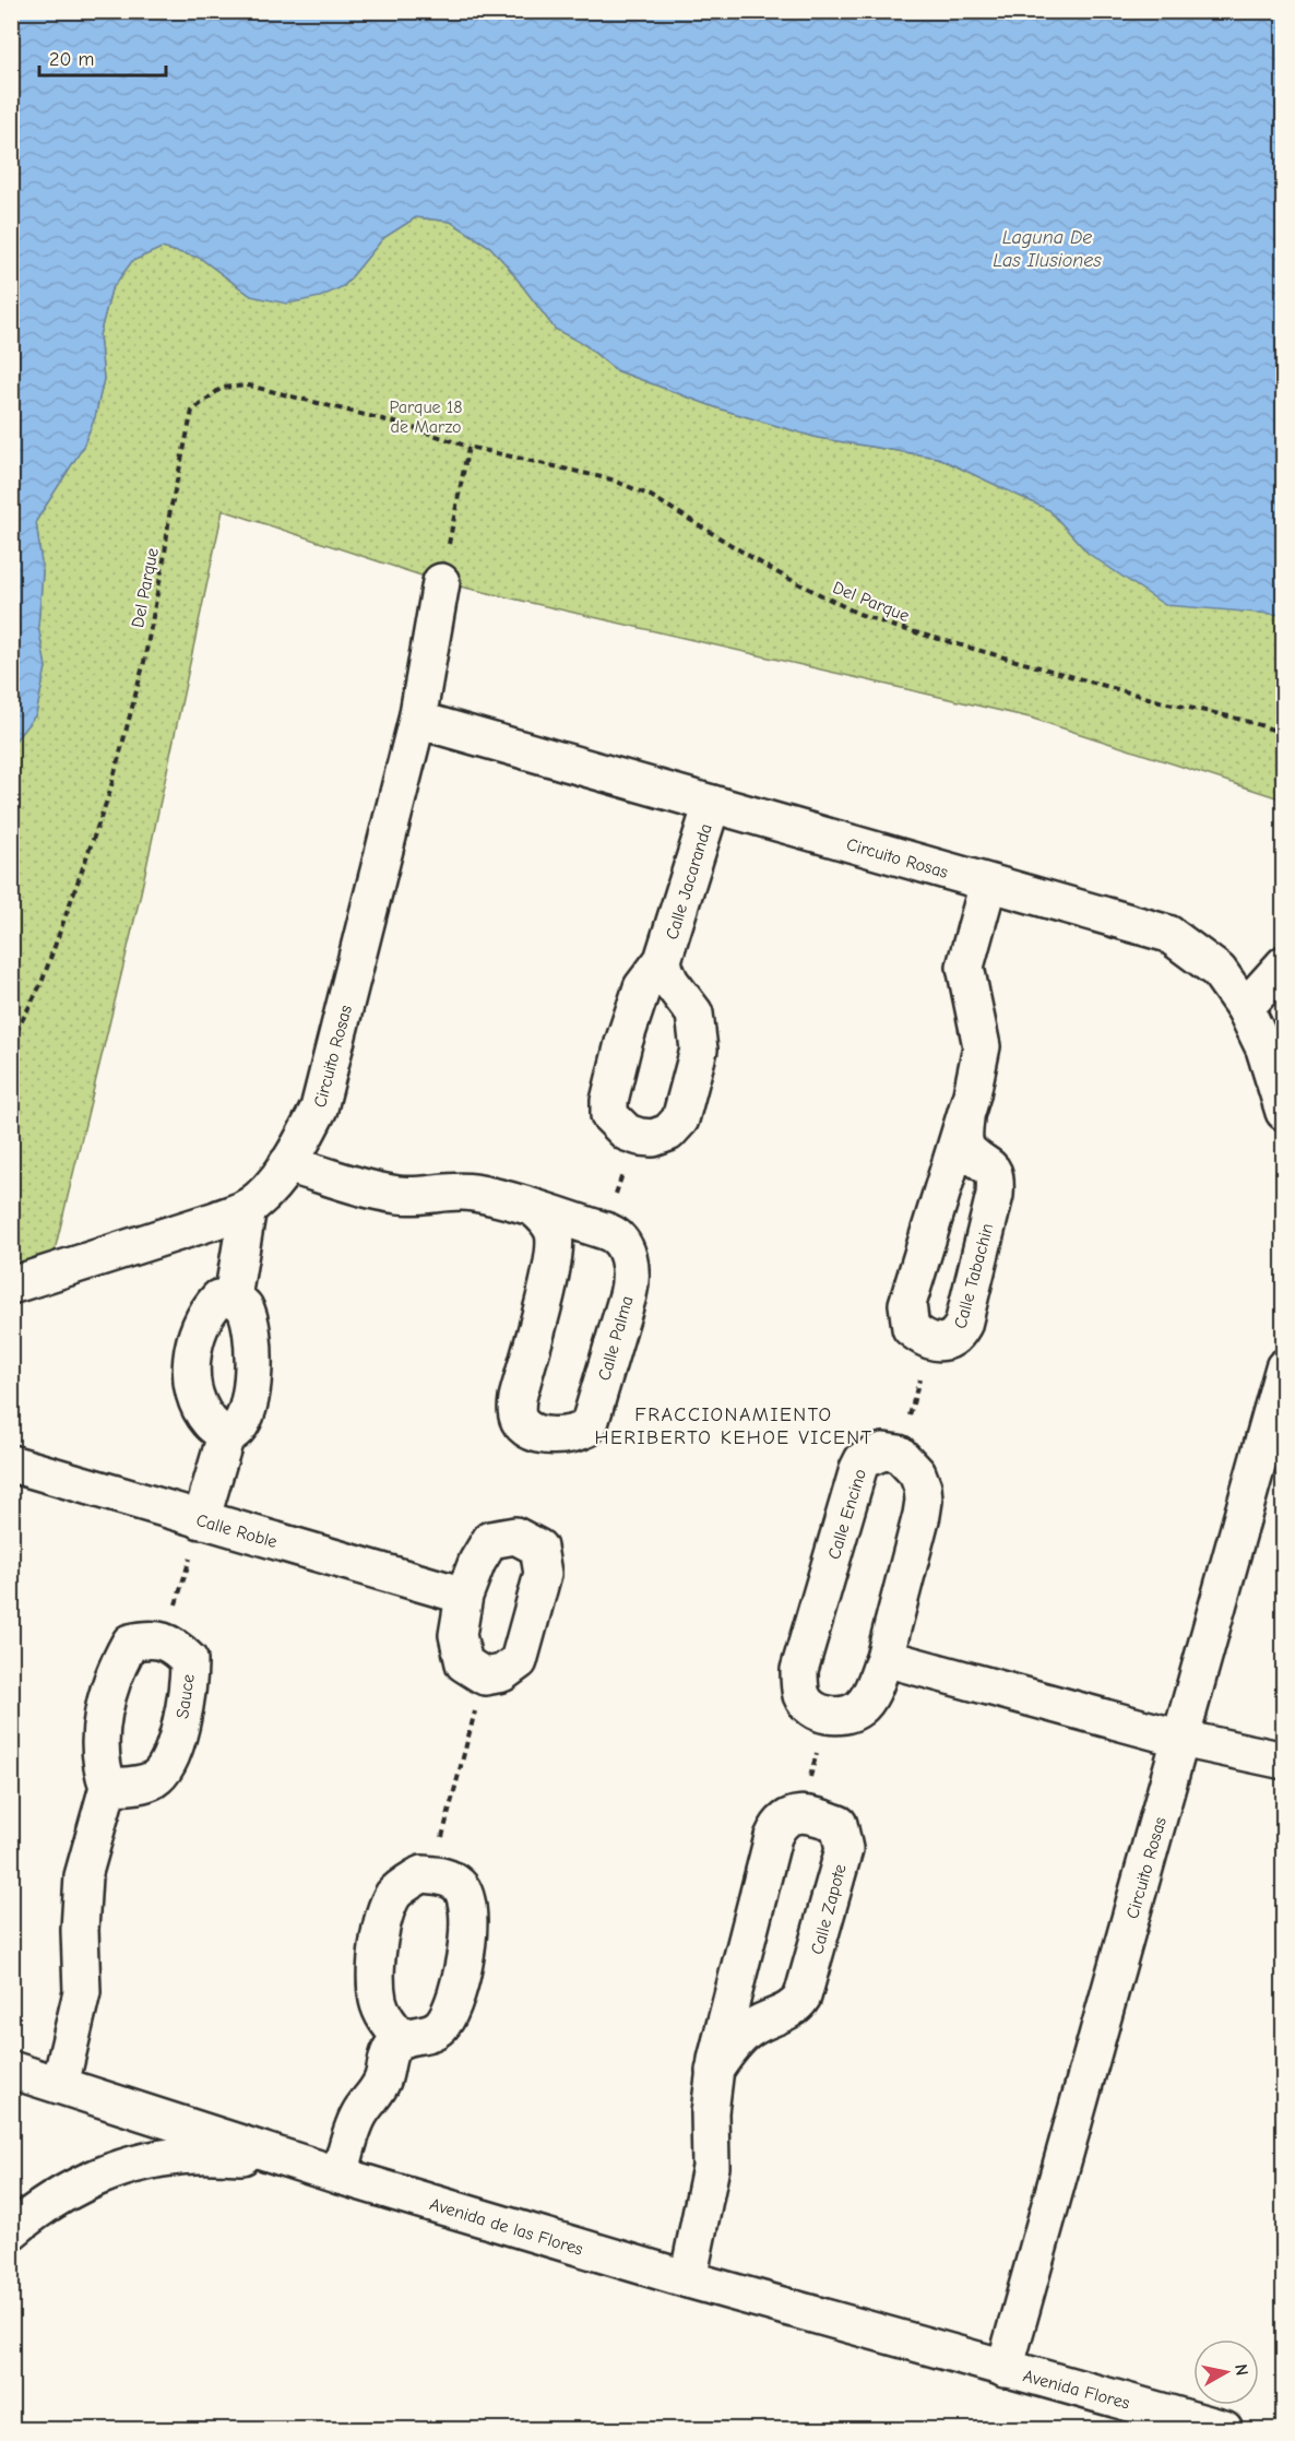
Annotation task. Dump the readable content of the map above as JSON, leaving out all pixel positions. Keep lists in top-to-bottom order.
{
  "streets": {
    "street": [
      "Circuito Rosas",
      "Calle Jacaranda",
      "Calle Tabachin",
      "Calle Palma",
      "Calle Encino",
      "Calle Roble",
      "Sauce",
      "Calle Zapote",
      "Avenida de las Flores",
      "Avenida Flores"
    ],
    "path": ["Del Parque"]
  },
  "crossings": [
    ["Circuito Rosas", "Calle Jacaranda"],
    ["Circuito Rosas", "Calle Tabachin"],
    ["Circuito Rosas", "Avenida de las Flores"],
    ["Circuito Rosas", "Avenida Flores"],
    ["Avenida de las Flores", "Avenida Flores"]
  ],
  "districts": ["FRACCIONAMIENTO HERIBERTO KEHOE VICENT"],
  "water": ["Laguna De Las Ilusiones"],
  "parks": ["Parque 18 de Marzo"],
  "scale_bar": "20 m",
  "north": "right"
}
